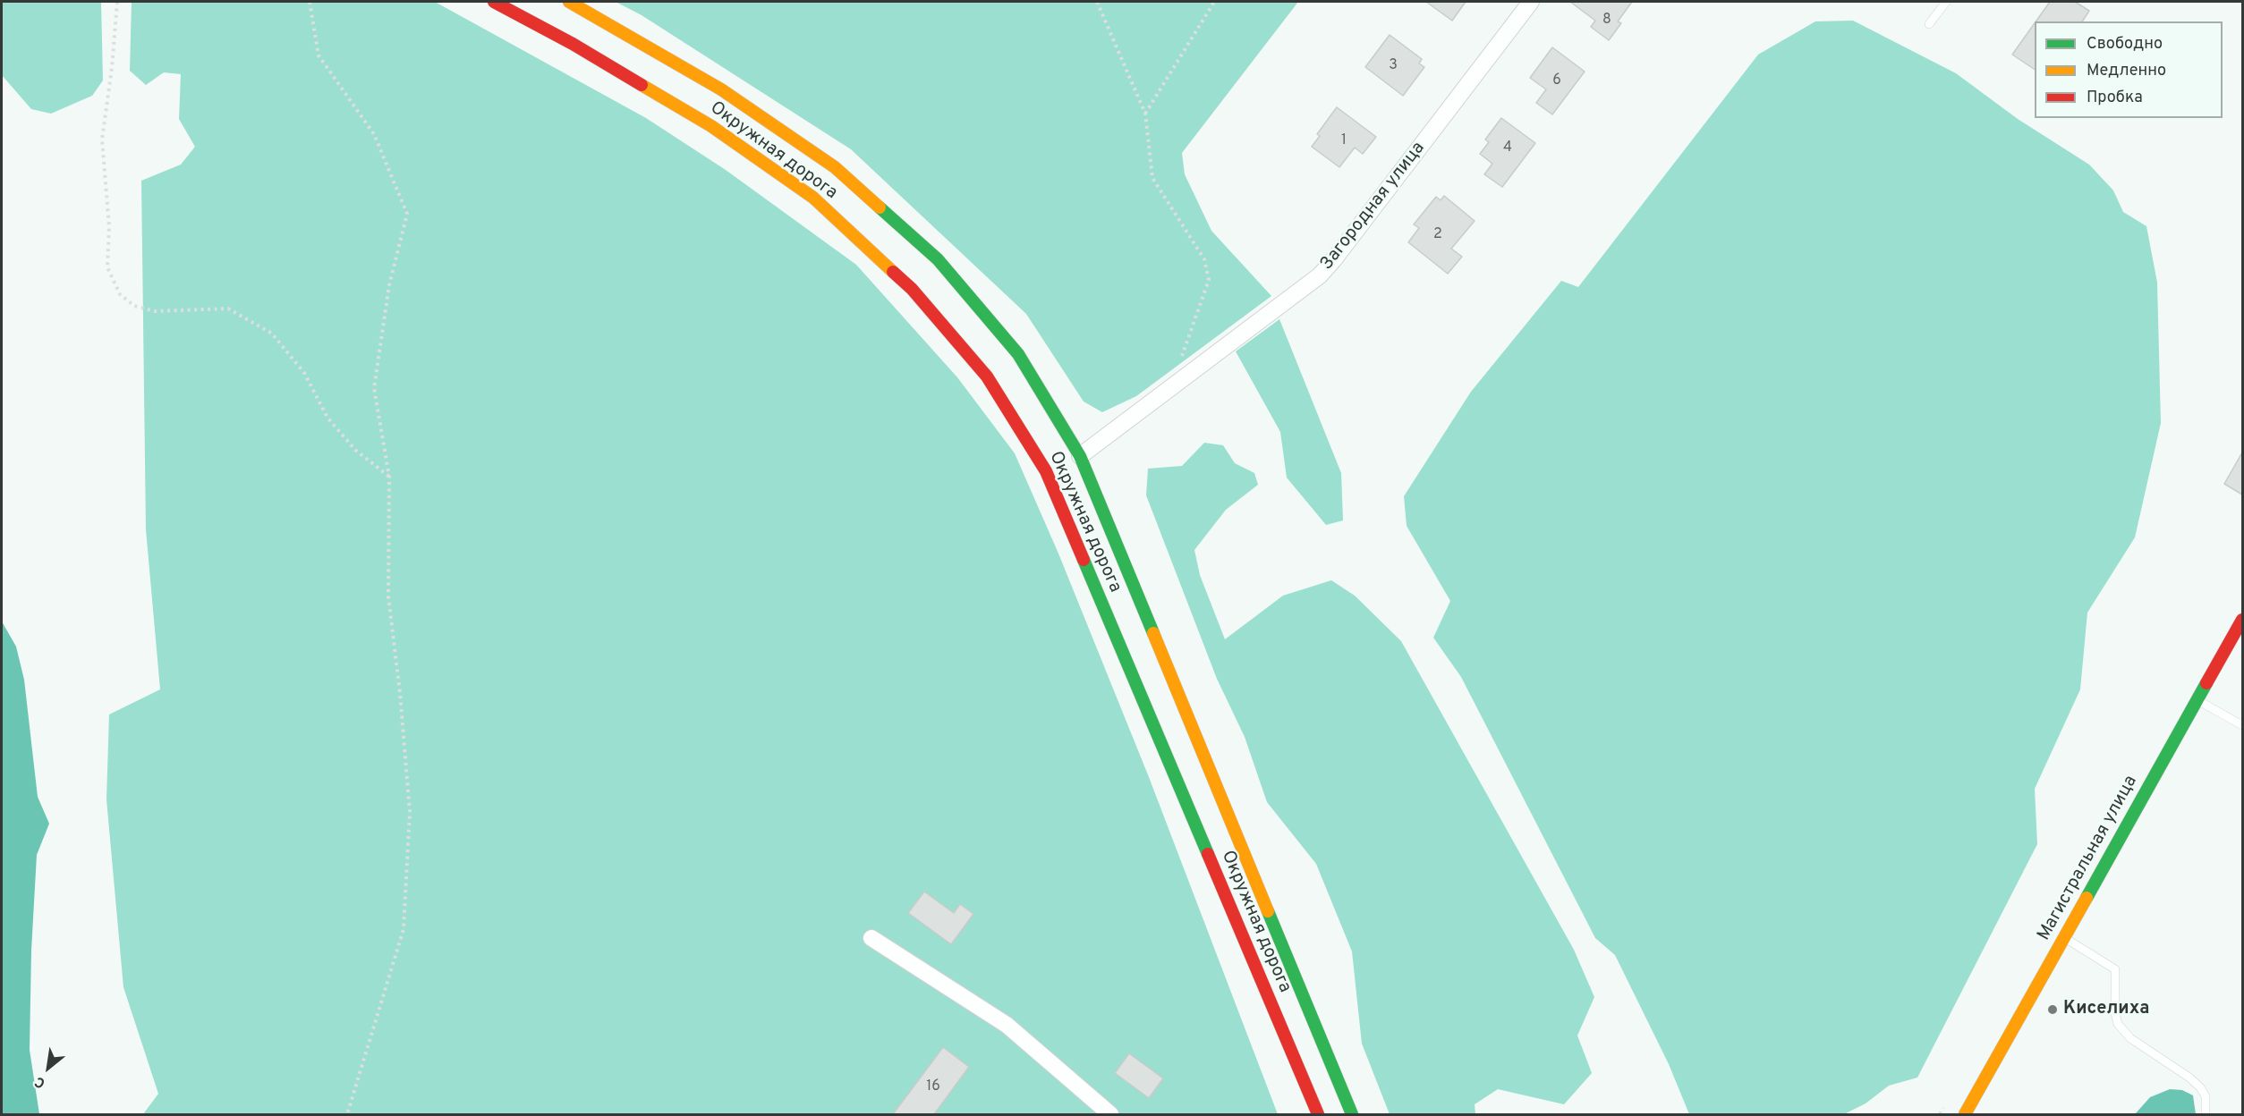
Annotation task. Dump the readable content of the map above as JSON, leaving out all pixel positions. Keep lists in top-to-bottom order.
{
  "streets": {
    "main road": ["Окружная дорога", "Магистральная улица"],
    "street": ["Загородная улица"]
  },
  "crossings": [
    ["Окружная дорога", "Загородная улица"]
  ],
  "places": ["Киселиха"],
  "house_numbers": [
    "8",
    "3",
    "6",
    "1",
    "4",
    "2",
    "16"
  ],
  "legend": ["Свободно", "Медленно", "Пробка"],
  "north": "bottom left"
}
